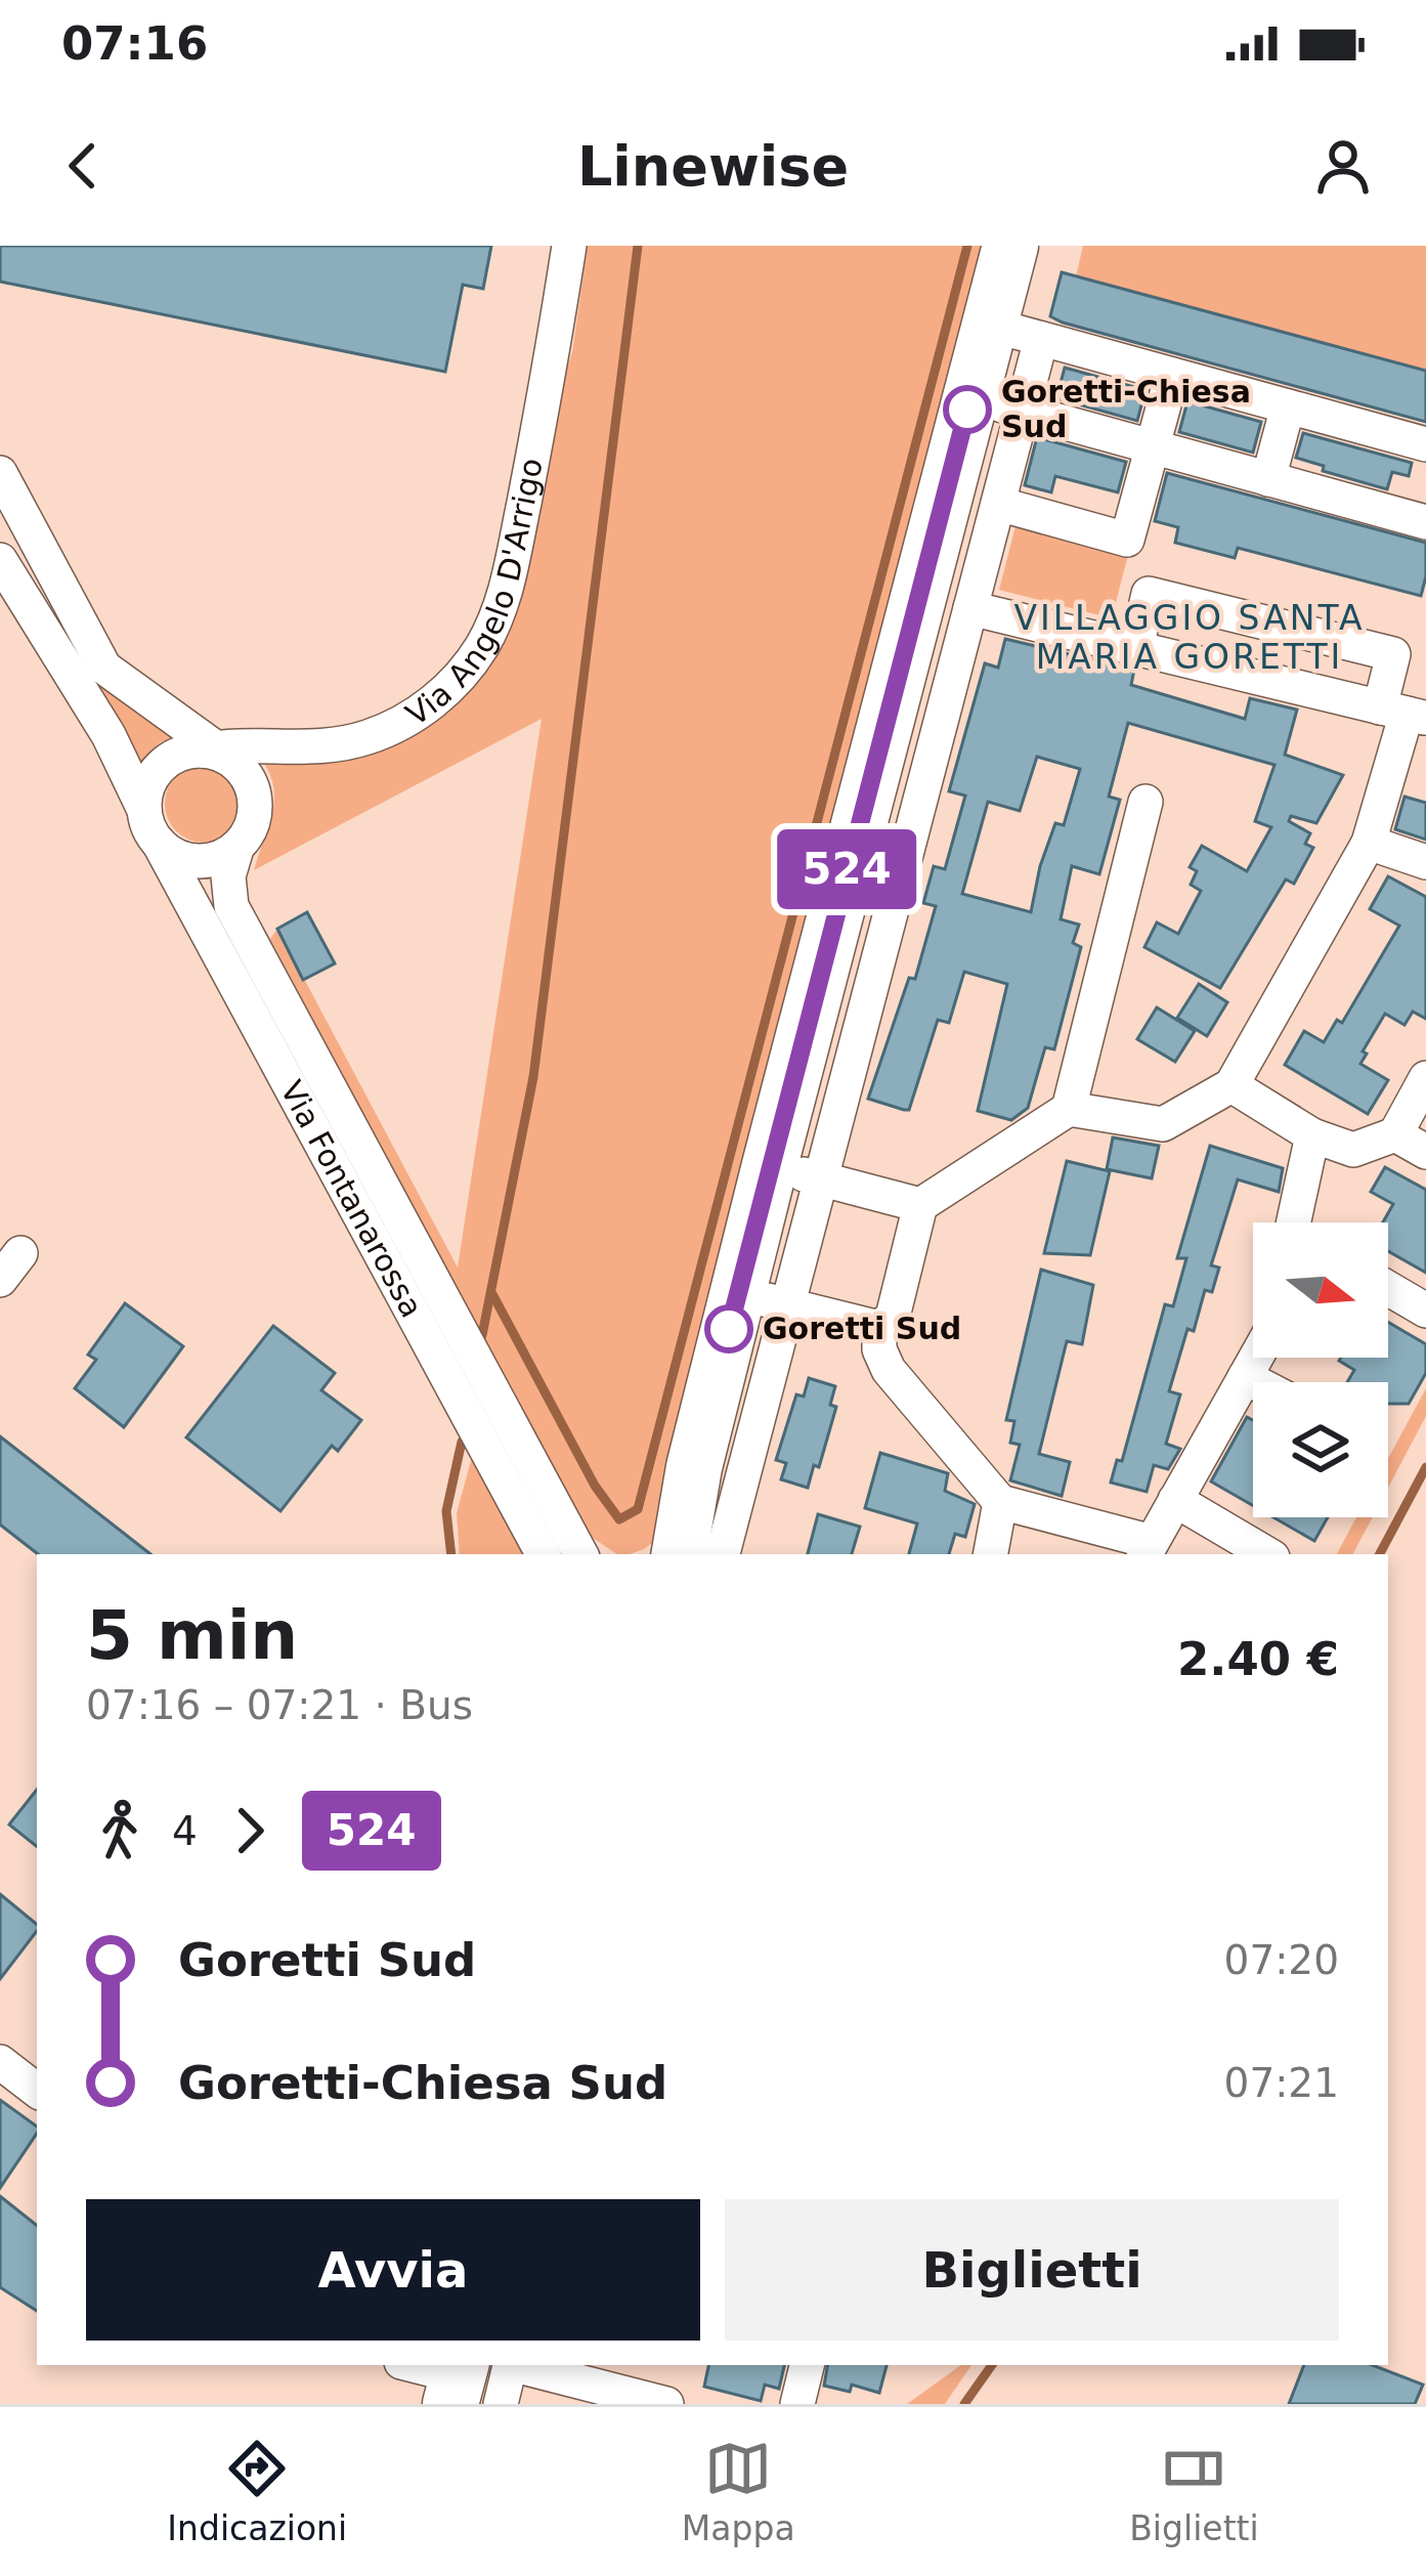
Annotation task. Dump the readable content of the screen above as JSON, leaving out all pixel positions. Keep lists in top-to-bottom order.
{
  "streets": {
    "street": ["Via Angelo D'Arrigo", "Via Fontanarossa"]
  },
  "crossings": [
    ["Via Angelo D'Arrigo", "Via Fontanarossa"]
  ],
  "districts": ["VILLAGGIO SANTA MARIA GORETTI"],
  "places": ["Goretti-Chiesa Sud", "Goretti Sud"],
  "lines": ["bus line 524"],
  "north": "right",
  "page": {
    "status": "07:16",
    "header": "Linewise",
    "on_map": "524",
    "heading": ["5 min", "07:16 – 07:21 · Bus", "2.40 €"],
    "legs": ["4", "524"],
    "list": [
      {
        "name": "Goretti Sud",
        "value": "07:20"
      },
      {
        "name": "Goretti-Chiesa Sud",
        "value": "07:21"
      }
    ],
    "buttons": ["Avvia", "Biglietti"],
    "tabs": ["Indicazioni", "Mappa", "Biglietti"]
  }
}
